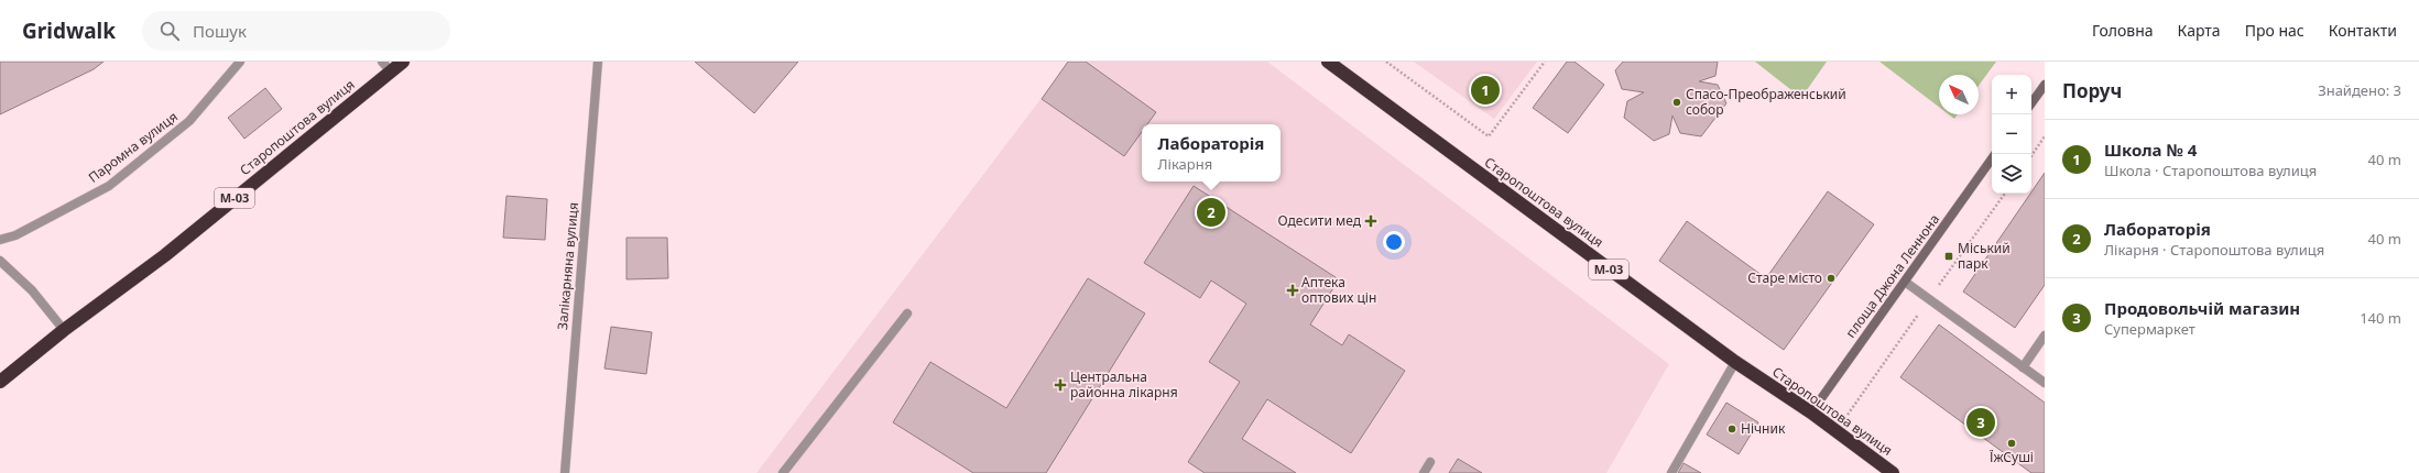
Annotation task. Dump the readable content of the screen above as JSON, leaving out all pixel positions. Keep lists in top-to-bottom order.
{
  "streets": {
    "highway": ["Старопоштова вулиця", "М-03"],
    "street": ["Паромна вулиця", "Залікарняна вулиця", "площа Джона Леннона"]
  },
  "crossings": [
    ["Старопоштова вулиця", "М-03"],
    ["Старопоштова вулиця", "площа Джона Леннона"]
  ],
  "places": {
    "other": [
      "Спасо-Преображенський собор",
      "Старе місто",
      "Нічник",
      "ЇжСуші"
    ],
    "health": ["Одесити мед", "Аптека оптових цін", "Центральна районна лікарня"],
    "transit": ["Міський парк"]
  },
  "north": "top left",
  "page": {
    "header": "Gridwalk",
    "search": "Пошук",
    "nav": [
      "Головна",
      "Карта",
      "Про нас",
      "Контакти"
    ],
    "heading": ["Поруч", "Знайдено: 3"],
    "pins": ["1", "2", "3"],
    "map_buttons": ["+", "−"],
    "list": [
      {
        "mark": "1",
        "name": "Школа № 4",
        "note": "Школа · Старопоштова вулиця",
        "value": "40 m"
      },
      {
        "mark": "2",
        "name": "Лабораторія",
        "note": "Лікарня · Старопоштова вулиця",
        "value": "40 m"
      },
      {
        "mark": "3",
        "name": "Продовольчiй магазин",
        "note": "Супермаркет",
        "value": "140 m"
      }
    ],
    "popup": ["Лабораторія", "Лікарня"]
  }
}
